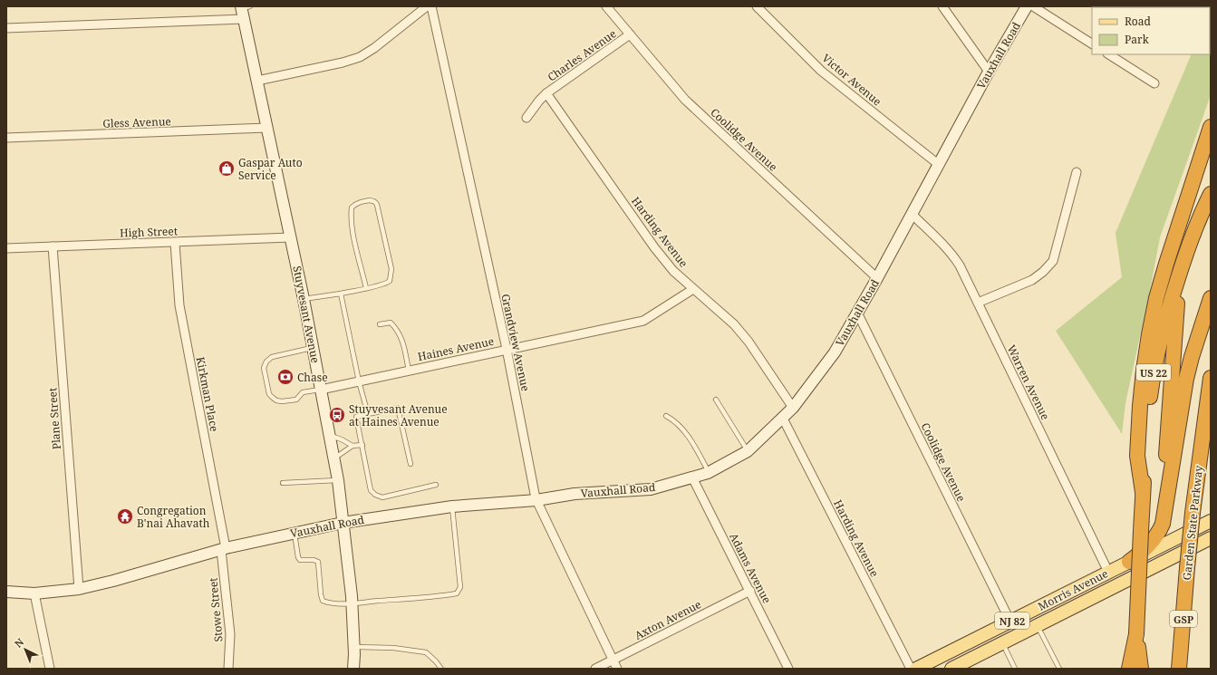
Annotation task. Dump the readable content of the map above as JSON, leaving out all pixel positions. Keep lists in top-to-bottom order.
{
  "streets": {
    "highway": ["US 22", "Garden State Parkway", "GSP"],
    "main road": ["Morris Avenue", "NJ 82"],
    "street": [
      "Charles Avenue",
      "Vauxhall Road",
      "Victor Avenue",
      "Gless Avenue",
      "Coolidge Avenue",
      "High Street",
      "Harding Avenue",
      "Stuyvesant Avenue",
      "Grandview Avenue",
      "Haines Avenue",
      "Warren Avenue",
      "Kirkman Place",
      "Plane Street",
      "Adams Avenue",
      "Stowe Street",
      "Axton Avenue"
    ]
  },
  "crossings": [
    ["Charles Avenue", "Coolidge Avenue"],
    ["Charles Avenue", "Harding Avenue"],
    ["Vauxhall Road", "Victor Avenue"],
    ["Vauxhall Road", "Coolidge Avenue"],
    ["Vauxhall Road", "Harding Avenue"],
    ["Vauxhall Road", "Stuyvesant Avenue"],
    ["Vauxhall Road", "Grandview Avenue"],
    ["Vauxhall Road", "Warren Avenue"],
    ["Vauxhall Road", "Kirkman Place"],
    ["Vauxhall Road", "Plane Street"],
    ["Vauxhall Road", "Adams Avenue"],
    ["Vauxhall Road", "Stowe Street"],
    ["Gless Avenue", "Stuyvesant Avenue"],
    ["Coolidge Avenue", "Morris Avenue"],
    ["High Street", "Stuyvesant Avenue"],
    ["High Street", "Kirkman Place"],
    ["High Street", "Plane Street"],
    ["Harding Avenue", "Haines Avenue"],
    ["Stuyvesant Avenue", "Haines Avenue"],
    ["Grandview Avenue", "Haines Avenue"],
    ["Grandview Avenue", "Axton Avenue"],
    ["Warren Avenue", "Morris Avenue"],
    ["Kirkman Place", "Stowe Street"],
    ["Adams Avenue", "Axton Avenue"]
  ],
  "places": {
    "shop": ["Gaspar Auto Service"],
    "bank": ["Chase"],
    "bus stop": ["Stuyvesant Avenue at Haines Avenue"],
    "temple": ["Congregation B'nai Ahavath"]
  },
  "legend": ["Road", "Park"],
  "north": "top left"
}
